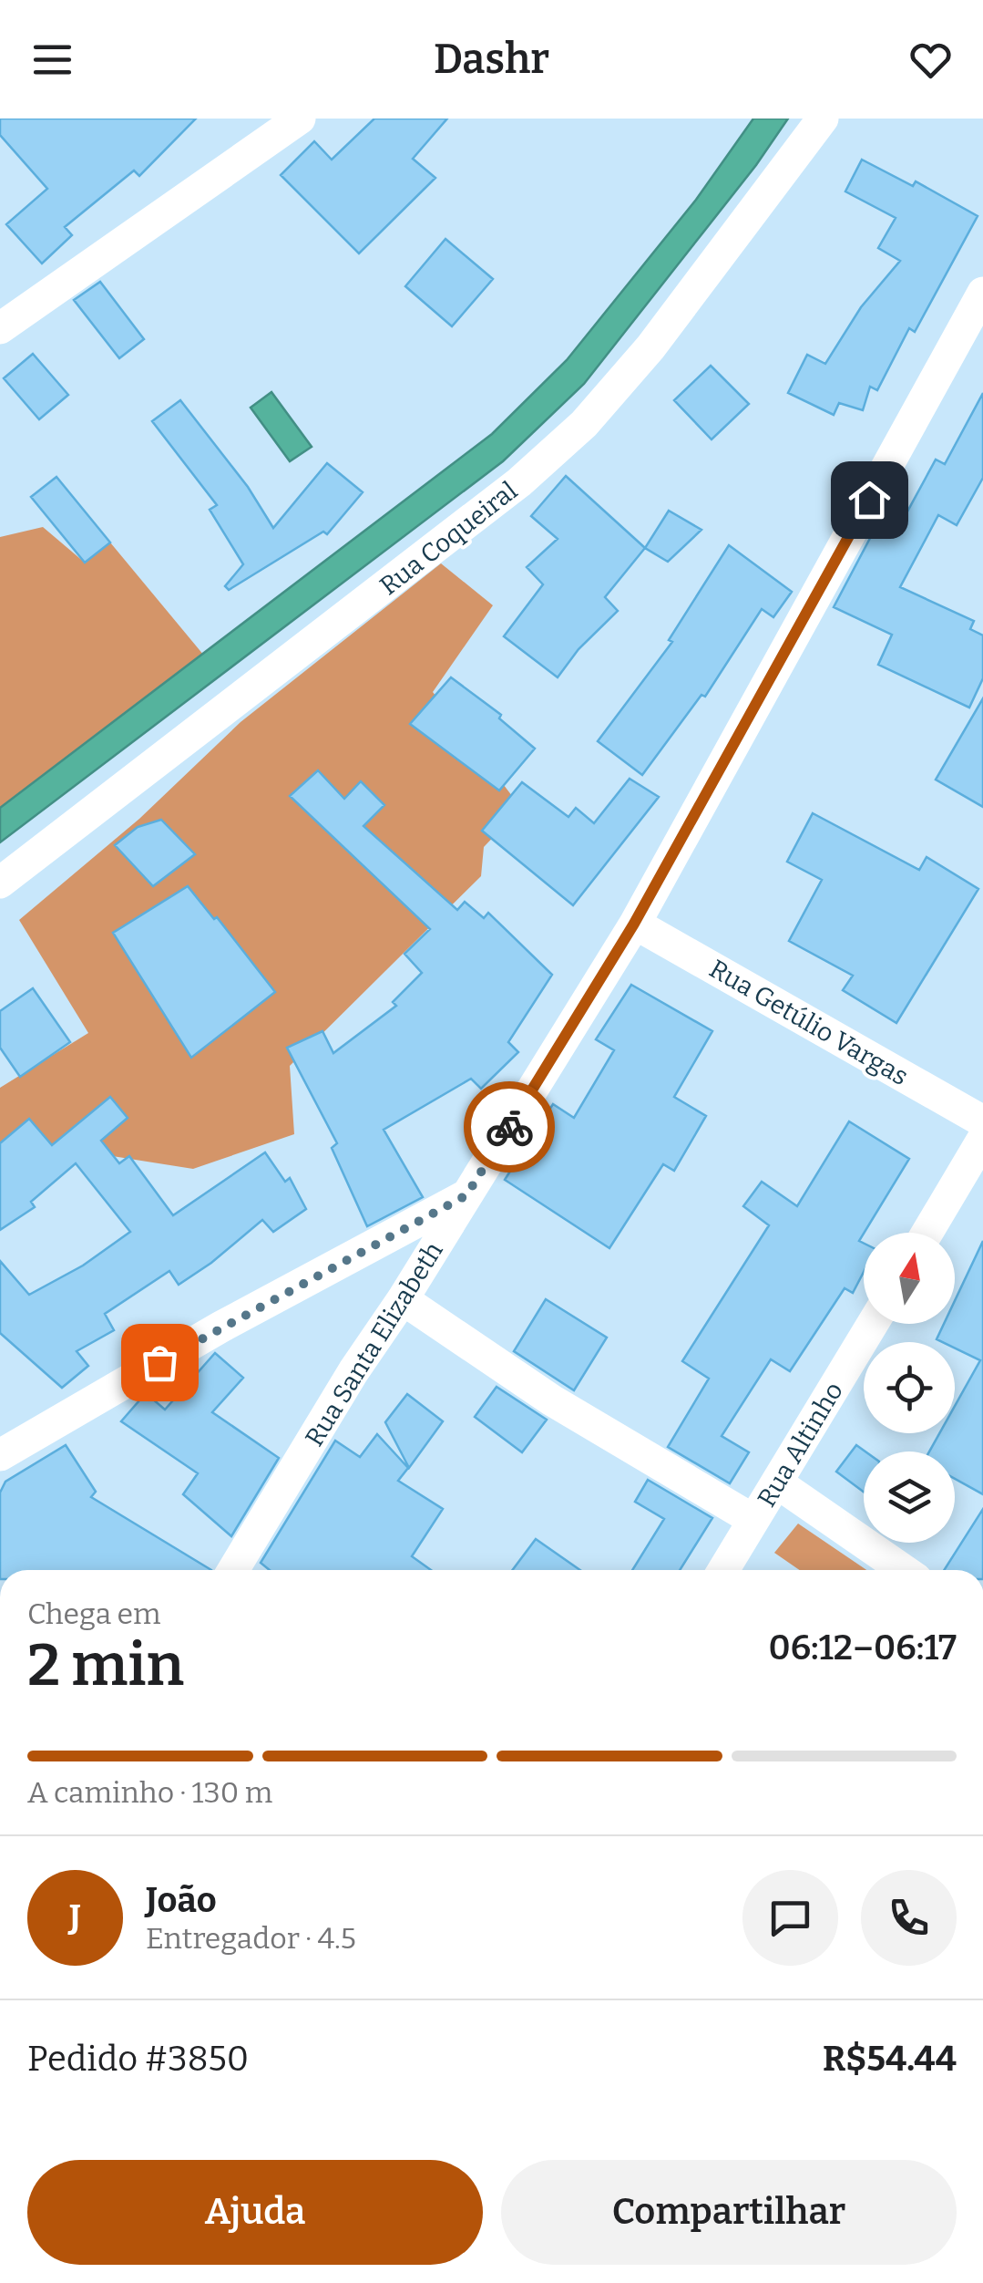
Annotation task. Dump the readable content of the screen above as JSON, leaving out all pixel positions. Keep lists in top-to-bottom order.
{
  "streets": {
    "street": [
      "Rua Coqueiral",
      "Rua Getúlio Vargas",
      "Rua Santa Elizabeth",
      "Rua Altinho"
    ]
  },
  "crossings": [
    ["Rua Getúlio Vargas", "Rua Santa Elizabeth"]
  ],
  "north": "top",
  "page": {
    "header": "Dashr",
    "heading": ["2 min", "Chega em", "06:12–06:17"],
    "panel": [
      "João",
      "Entregador · 4.5",
      "Pedido #3850",
      "R$54.44"
    ],
    "bar": "A caminho · 130 m",
    "round": "J",
    "buttons": ["Ajuda", "Compartilhar"]
  }
}
